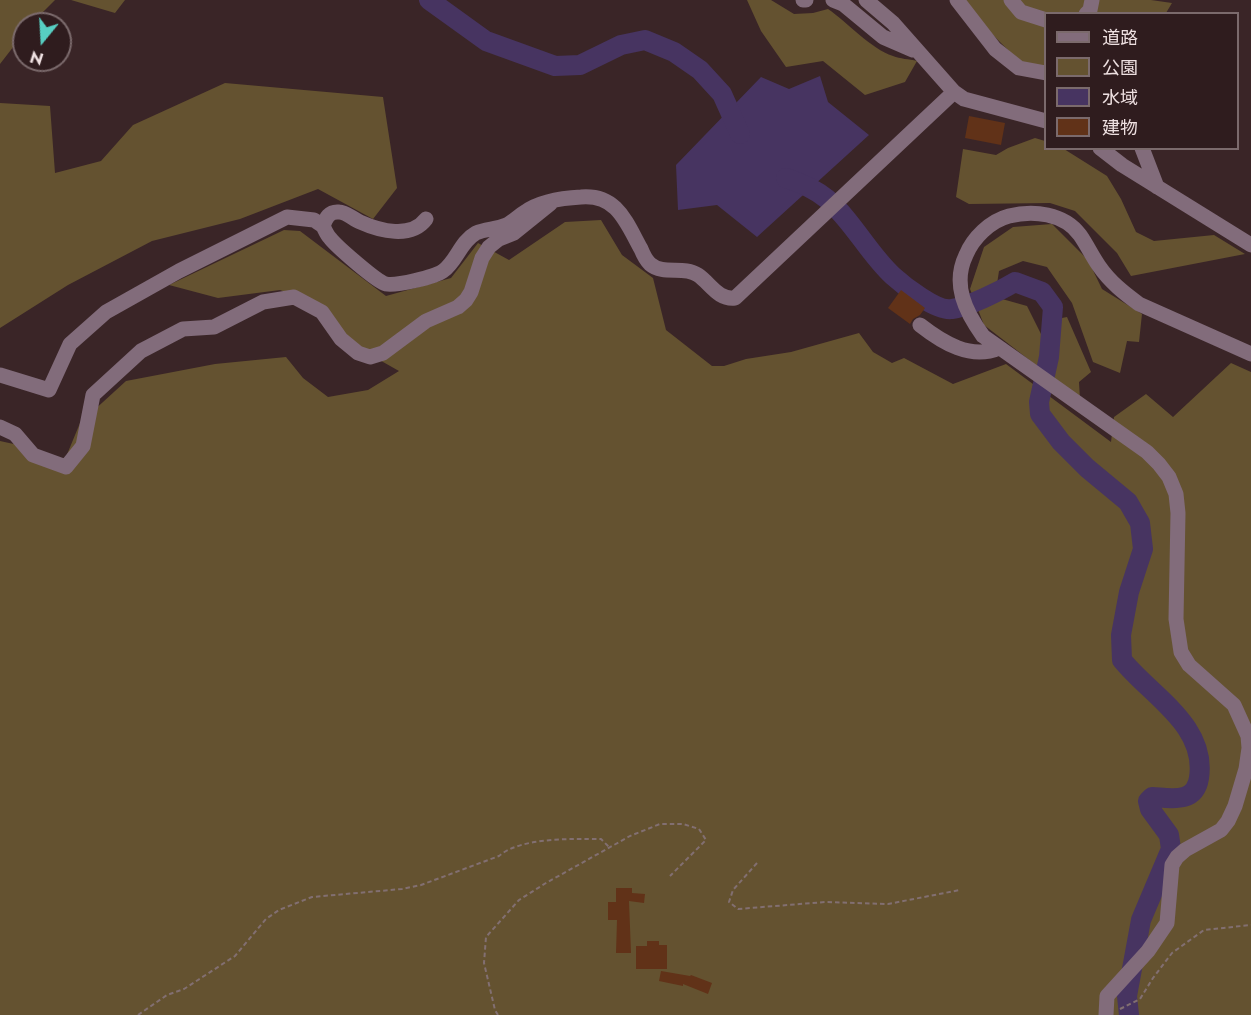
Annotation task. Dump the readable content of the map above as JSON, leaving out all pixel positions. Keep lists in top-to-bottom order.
{
  "legend": [
    "道路",
    "公園",
    "水域",
    "建物"
  ],
  "north": "bottom"
}
